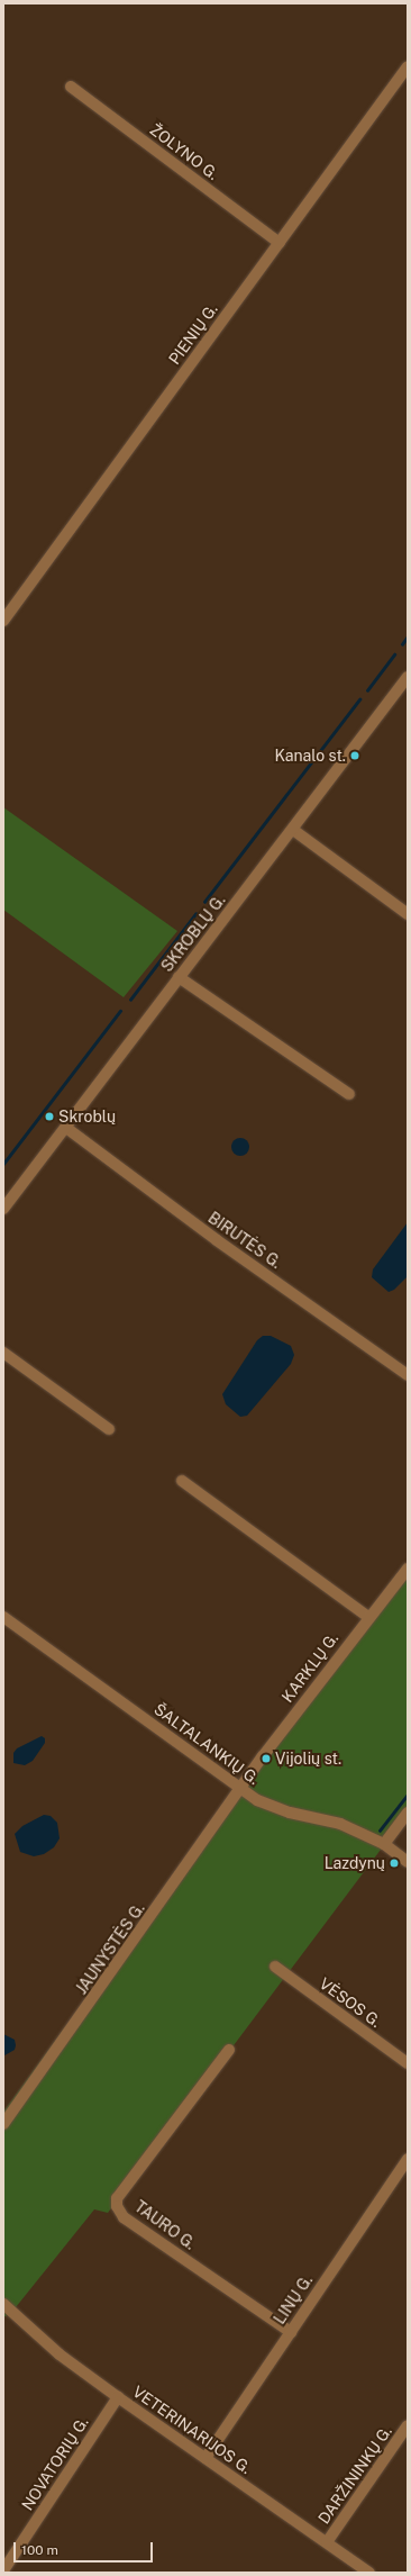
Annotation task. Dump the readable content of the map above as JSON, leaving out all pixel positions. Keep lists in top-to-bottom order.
{
  "streets": {
    "street": [
      "ŽOLYNO G.",
      "PIENIŲ G.",
      "SKROBLŲ G.",
      "BIRUTĖS G.",
      "KARKLŲ G.",
      "ŠALTALANKIŲ G.",
      "JAUNYSTĖS G.",
      "VĖSOS G.",
      "TAURO G.",
      "LINŲ G.",
      "VETERINARIJOS G.",
      "NOVATORIŲ G.",
      "DARŽININKŲ G."
    ]
  },
  "crossings": [
    ["ŽOLYNO G.", "PIENIŲ G."],
    ["SKROBLŲ G.", "BIRUTĖS G."],
    ["KARKLŲ G.", "ŠALTALANKIŲ G."],
    ["KARKLŲ G.", "JAUNYSTĖS G."],
    ["ŠALTALANKIŲ G.", "JAUNYSTĖS G."],
    ["TAURO G.", "LINŲ G."],
    ["LINŲ G.", "VETERINARIJOS G."],
    ["VETERINARIJOS G.", "NOVATORIŲ G."],
    ["VETERINARIJOS G.", "DARŽININKŲ G."]
  ],
  "places": [
    "Kanalo st.",
    "Skroblų",
    "Vijolių st.",
    "Lazdynų"
  ],
  "scale_bar": "100 m"
}
